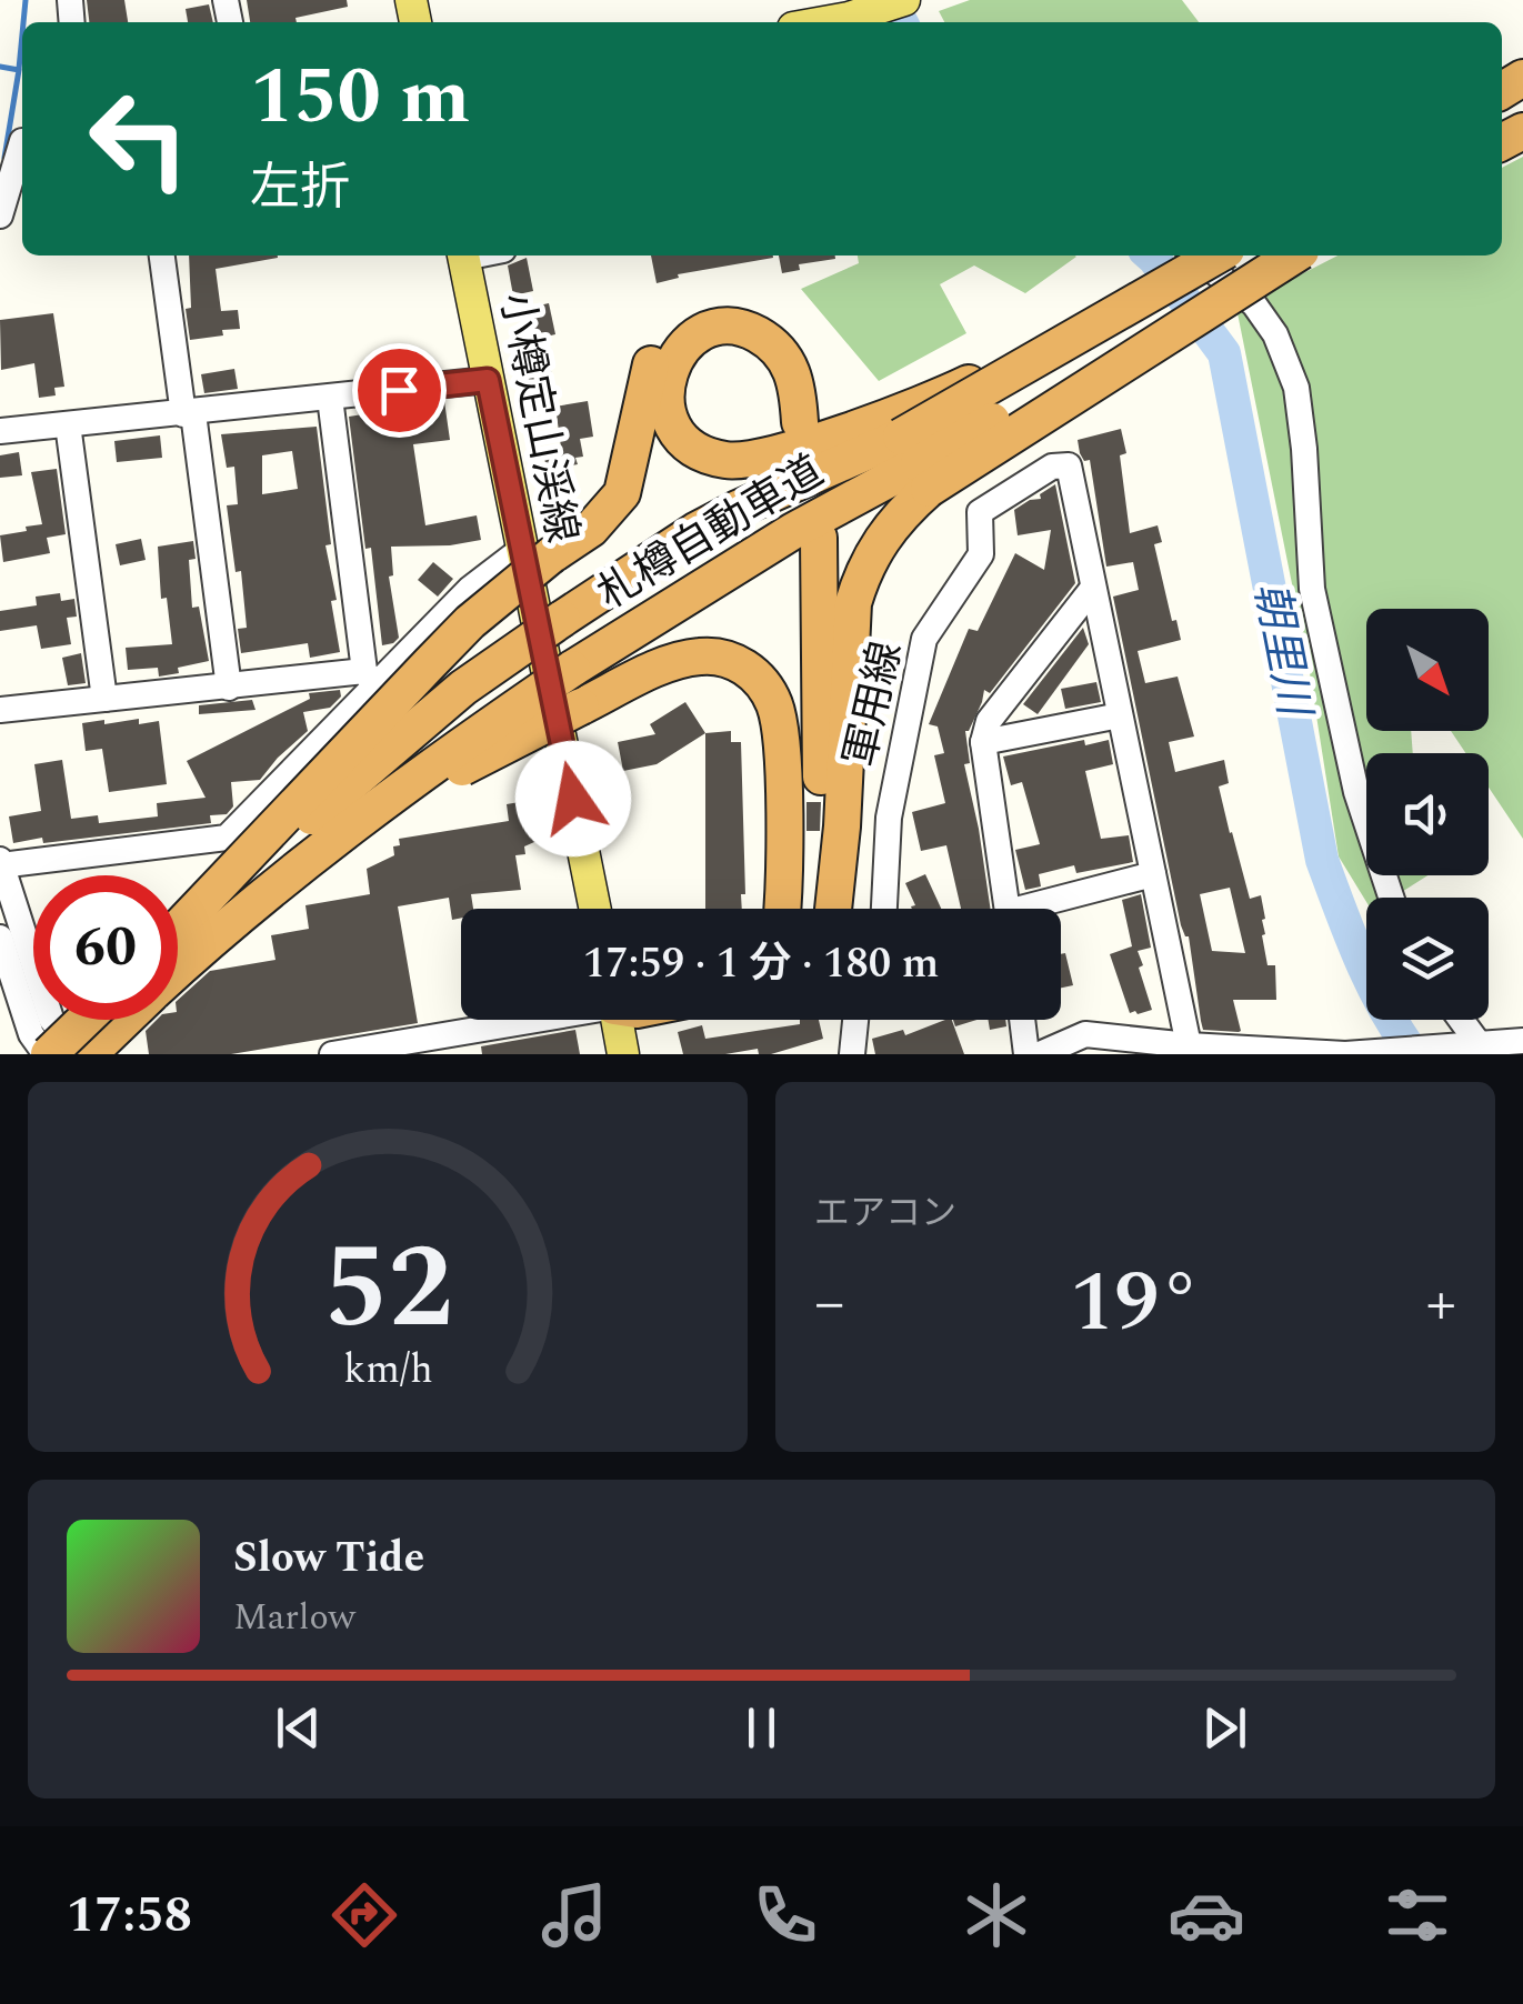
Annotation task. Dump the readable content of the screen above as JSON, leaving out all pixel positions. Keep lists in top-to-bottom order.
{
  "streets": {
    "highway": ["札樽自動車道"],
    "main road": ["小樽定山渓線"],
    "street": ["軍用線"]
  },
  "water": ["朝里川"],
  "north": "bottom right",
  "page": {
    "turn": ["150 m", "左折"],
    "limit": "60",
    "trip": "17:59 · 1 分 · 180 m",
    "tile": "エアコン",
    "heat": ["−", "19°", "+"],
    "song": ["Slow Tide", "Marlow"],
    "tabs": "17:58",
    "gauge": ["52", "km/h"]
  }
}
